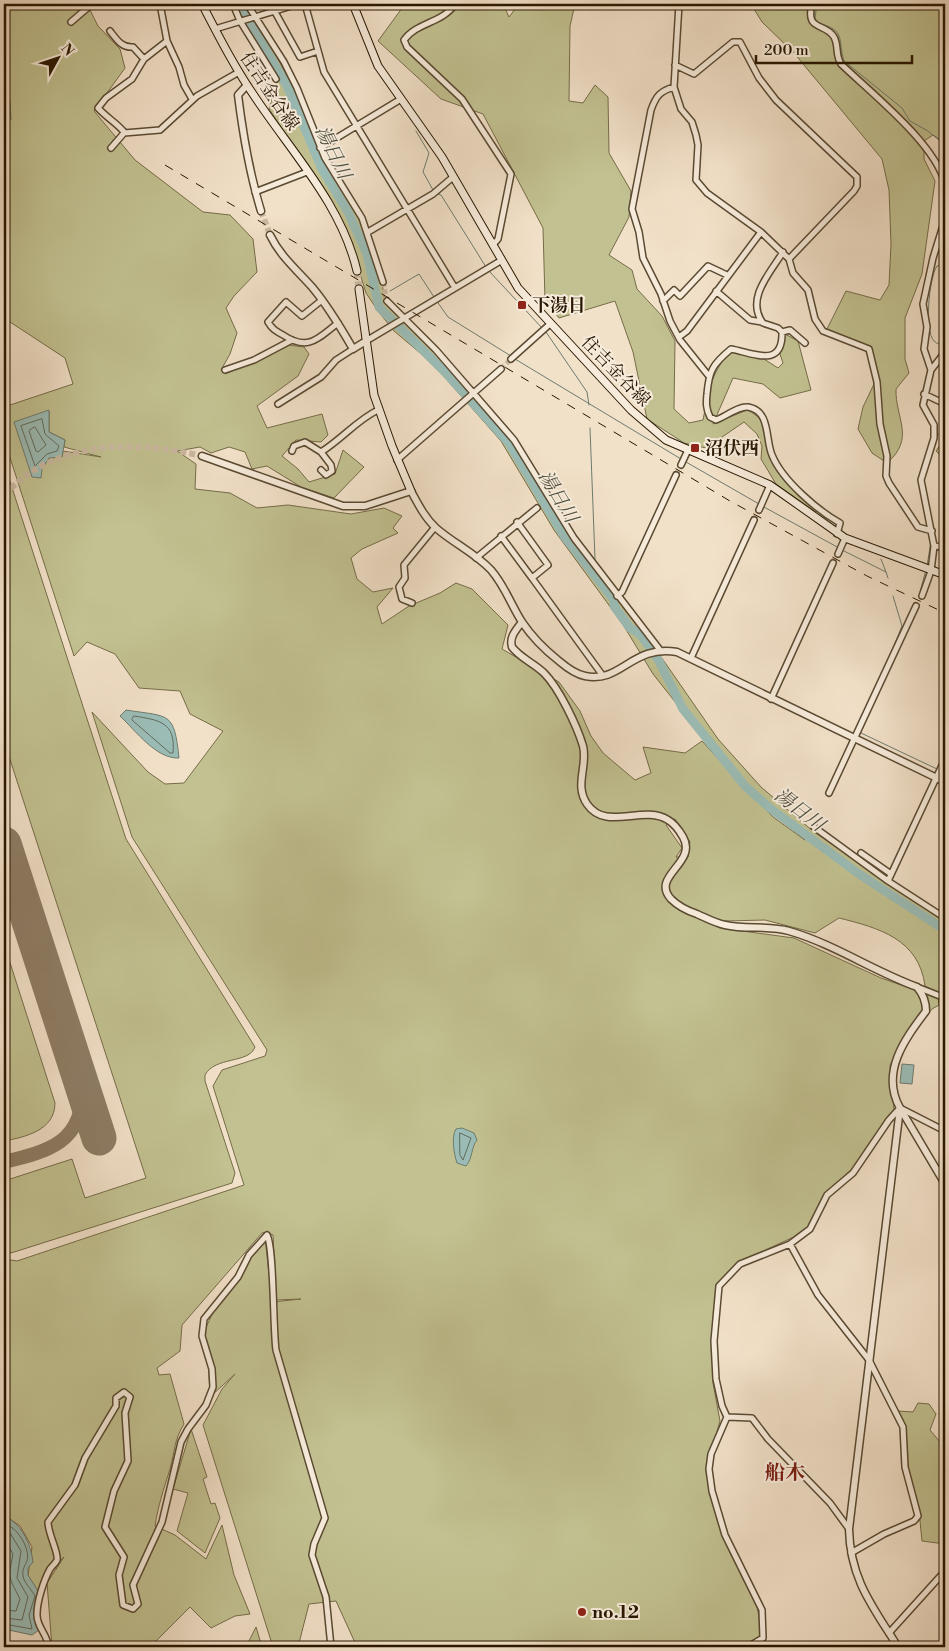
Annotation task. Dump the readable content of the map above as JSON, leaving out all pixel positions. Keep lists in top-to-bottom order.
{
  "streets": {
    "main road": ["住吉金谷線"]
  },
  "districts": ["船木"],
  "water": ["湯日川"],
  "places": {
    "transit": ["下湯日", "沼伏西"],
    "other": ["no.12"]
  },
  "scale_bar": "200 m",
  "north": "top right"
}
